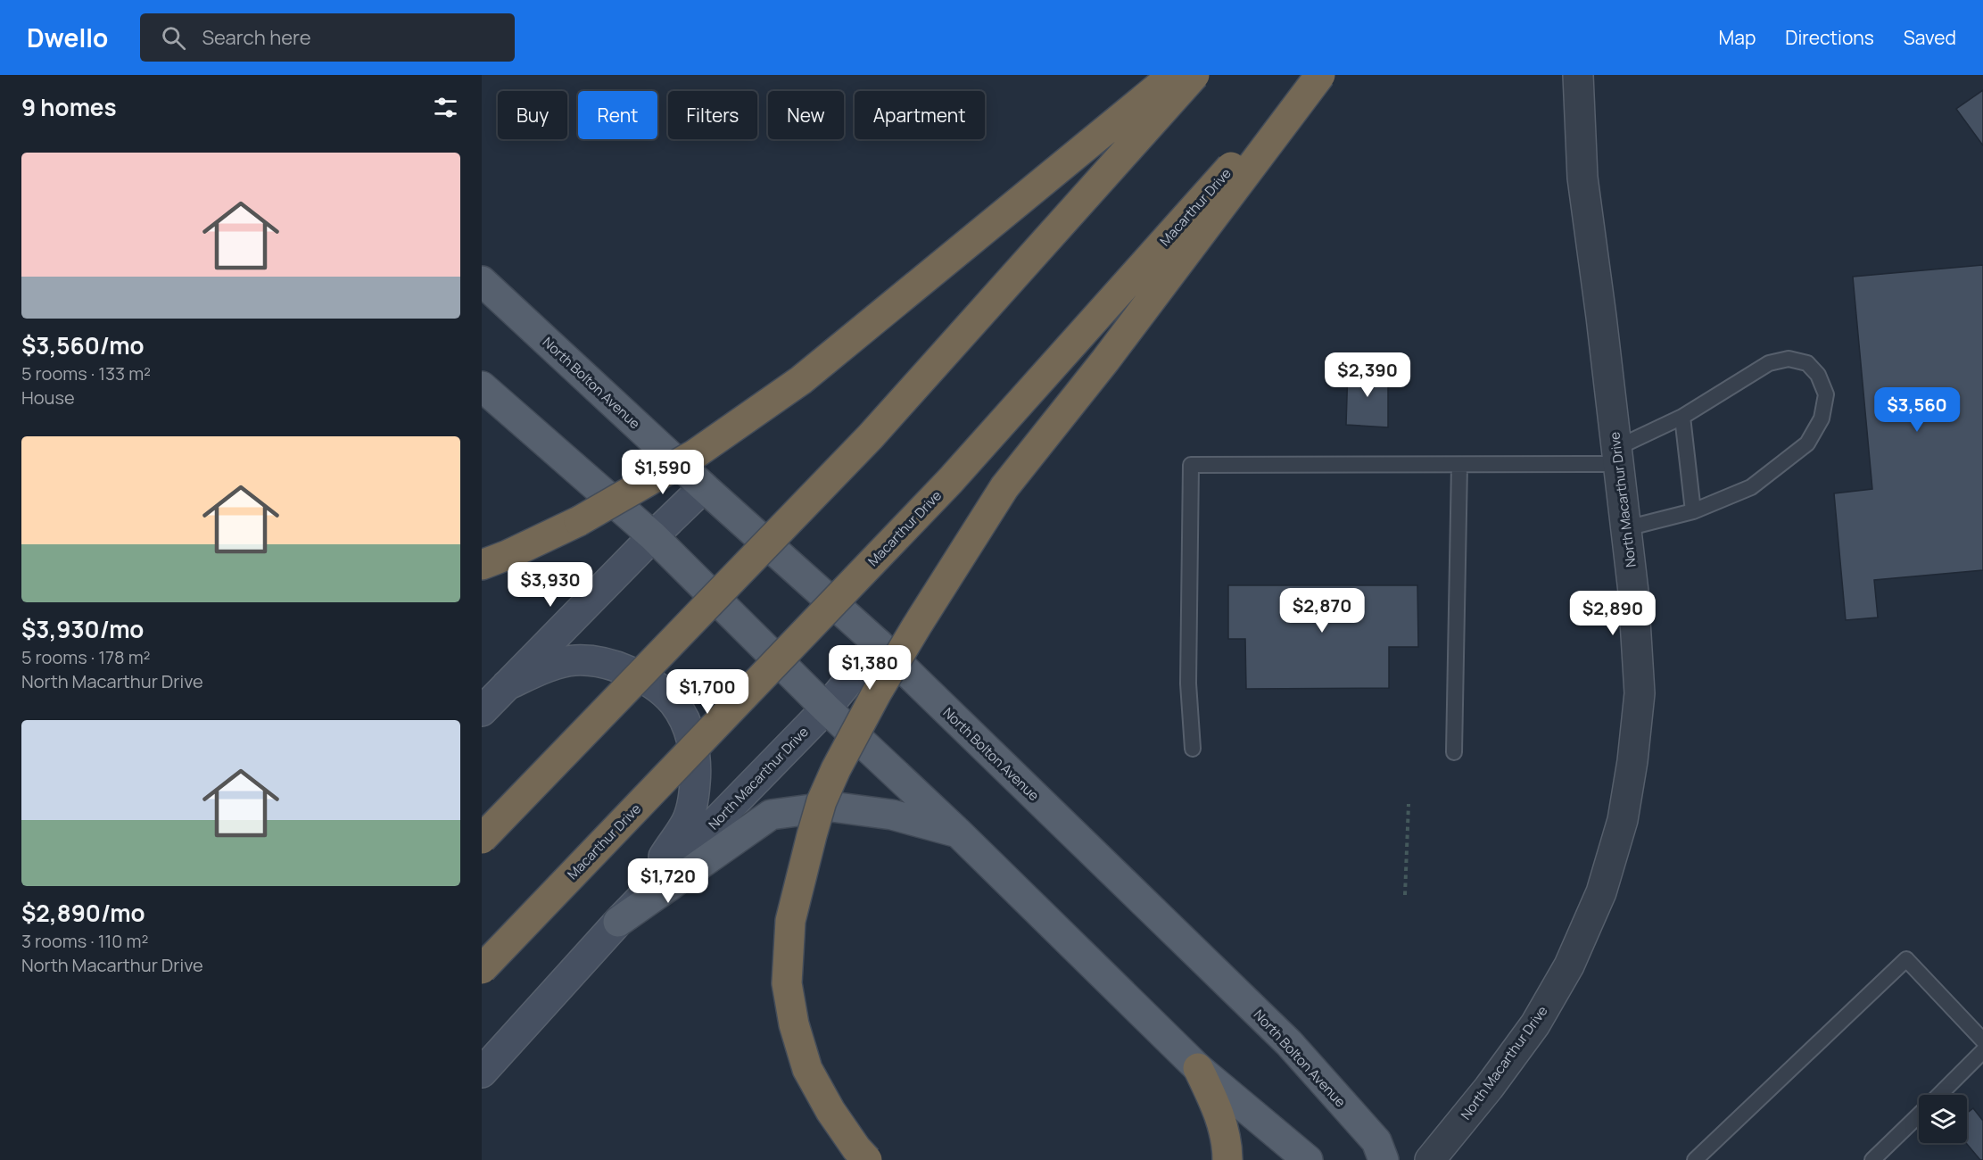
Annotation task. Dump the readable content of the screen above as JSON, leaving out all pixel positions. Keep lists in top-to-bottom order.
{
  "streets": {
    "highway": ["Macarthur Drive"],
    "main road": ["North Bolton Avenue"],
    "street": ["North Macarthur Drive"]
  },
  "crossings": [
    ["North Bolton Avenue", "North Macarthur Drive"]
  ],
  "page": {
    "header": "Dwello",
    "search": "Search here",
    "nav": ["Map", "Directions", "Saved"],
    "heading": "9 homes",
    "chip": [
      "Buy",
      "Rent",
      "Filters",
      "New",
      "Apartment"
    ],
    "list": [
      {
        "name": "$3,560/mo",
        "note": "5 rooms · 133 m² · House"
      },
      {
        "name": "$3,930/mo",
        "note": "5 rooms · 178 m² · North Macarthur Drive"
      },
      {
        "name": "$2,890/mo",
        "note": "3 rooms · 110 m² · North Macarthur Drive"
      }
    ],
    "price": [
      "$2,390",
      "$3,560",
      "$1,590",
      "$3,930",
      "$2,870",
      "$2,890",
      "$1,380",
      "$1,700",
      "$1,720"
    ]
  }
}
